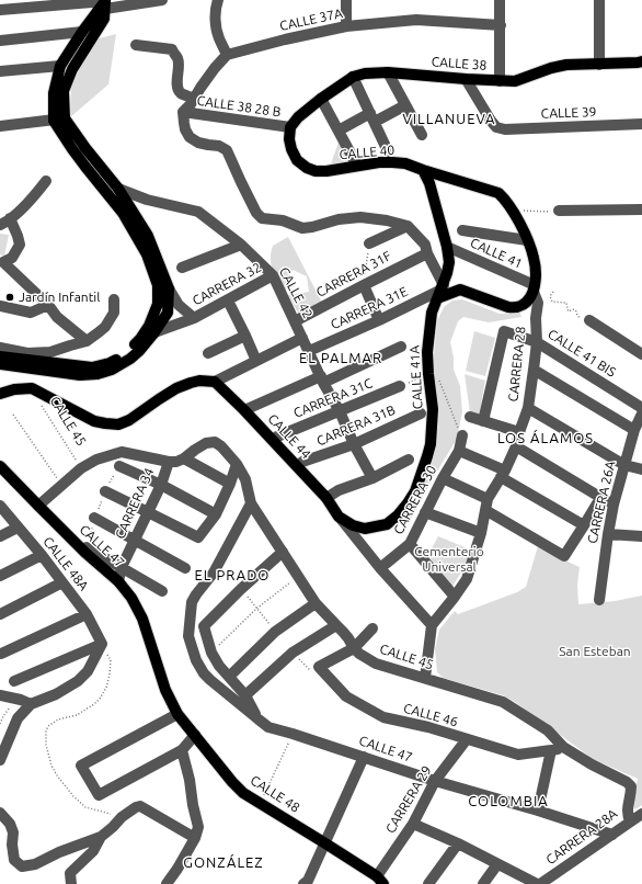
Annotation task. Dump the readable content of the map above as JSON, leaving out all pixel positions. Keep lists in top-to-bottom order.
{
  "streets": {
    "main road": [
      "CALLE 38",
      "CALLE 40",
      "CALLE 41A",
      "CALLE 44",
      "CALLE 47",
      "CALLE 48"
    ],
    "street": [
      "CALLE 37A",
      "CALLE 38 28 B",
      "CALLE 39",
      "CALLE 41",
      "CARRERA 31F",
      "CARRERA 32",
      "CALLE 42",
      "CARRERA 31E",
      "CALLE 41 BIS",
      "CARRERA 28",
      "CARRERA 31C",
      "CALLE 45",
      "CARRERA 31B",
      "CARRERA 30",
      "CARRERA 26A",
      "CARRERA 34",
      "CALLE 48A",
      "CALLE 46",
      "CARRERA 29",
      "CARRERA 28A"
    ]
  },
  "crossings": [
    ["CALLE 38", "CALLE 38 28 B"],
    ["CALLE 38", "CALLE 39"],
    ["CALLE 38", "CALLE 40"],
    ["CALLE 38 28 B", "CALLE 40"],
    ["CALLE 40", "CALLE 41A"],
    ["CALLE 41", "CARRERA 28"],
    ["CALLE 41", "CALLE 41A"],
    ["CARRERA 31F", "CALLE 42"],
    ["CARRERA 32", "CALLE 42"],
    ["CALLE 42", "CARRERA 31E"],
    ["CALLE 42", "CARRERA 31C"],
    ["CALLE 42", "CARRERA 31B"],
    ["CARRERA 31E", "CALLE 41A"],
    ["CALLE 41 BIS", "CARRERA 28"],
    ["CARRERA 28", "CALLE 44"],
    ["CALLE 41A", "CALLE 44"],
    ["CALLE 45", "CARRERA 34"],
    ["CALLE 45", "CALLE 47"],
    ["CALLE 45", "CALLE 46"],
    ["CALLE 45", "CARRERA 28A"],
    ["CALLE 44", "CARRERA 30"],
    ["CARRERA 34", "CALLE 47"],
    ["CALLE 47", "CALLE 48"],
    ["CALLE 47", "CARRERA 29"],
    ["CALLE 47", "CARRERA 28A"],
    ["CALLE 46", "CARRERA 29"],
    ["CALLE 48", "CARRERA 29"]
  ],
  "districts": [
    "VILLANUEVA",
    "EL PALMAR",
    "LOS ÁLAMOS",
    "EL PRADO",
    "COLOMBIA",
    "GONZÁLEZ"
  ],
  "parks": ["Cementerio Universal", "San Esteban"],
  "places": ["Jardín Infantil"]
}
